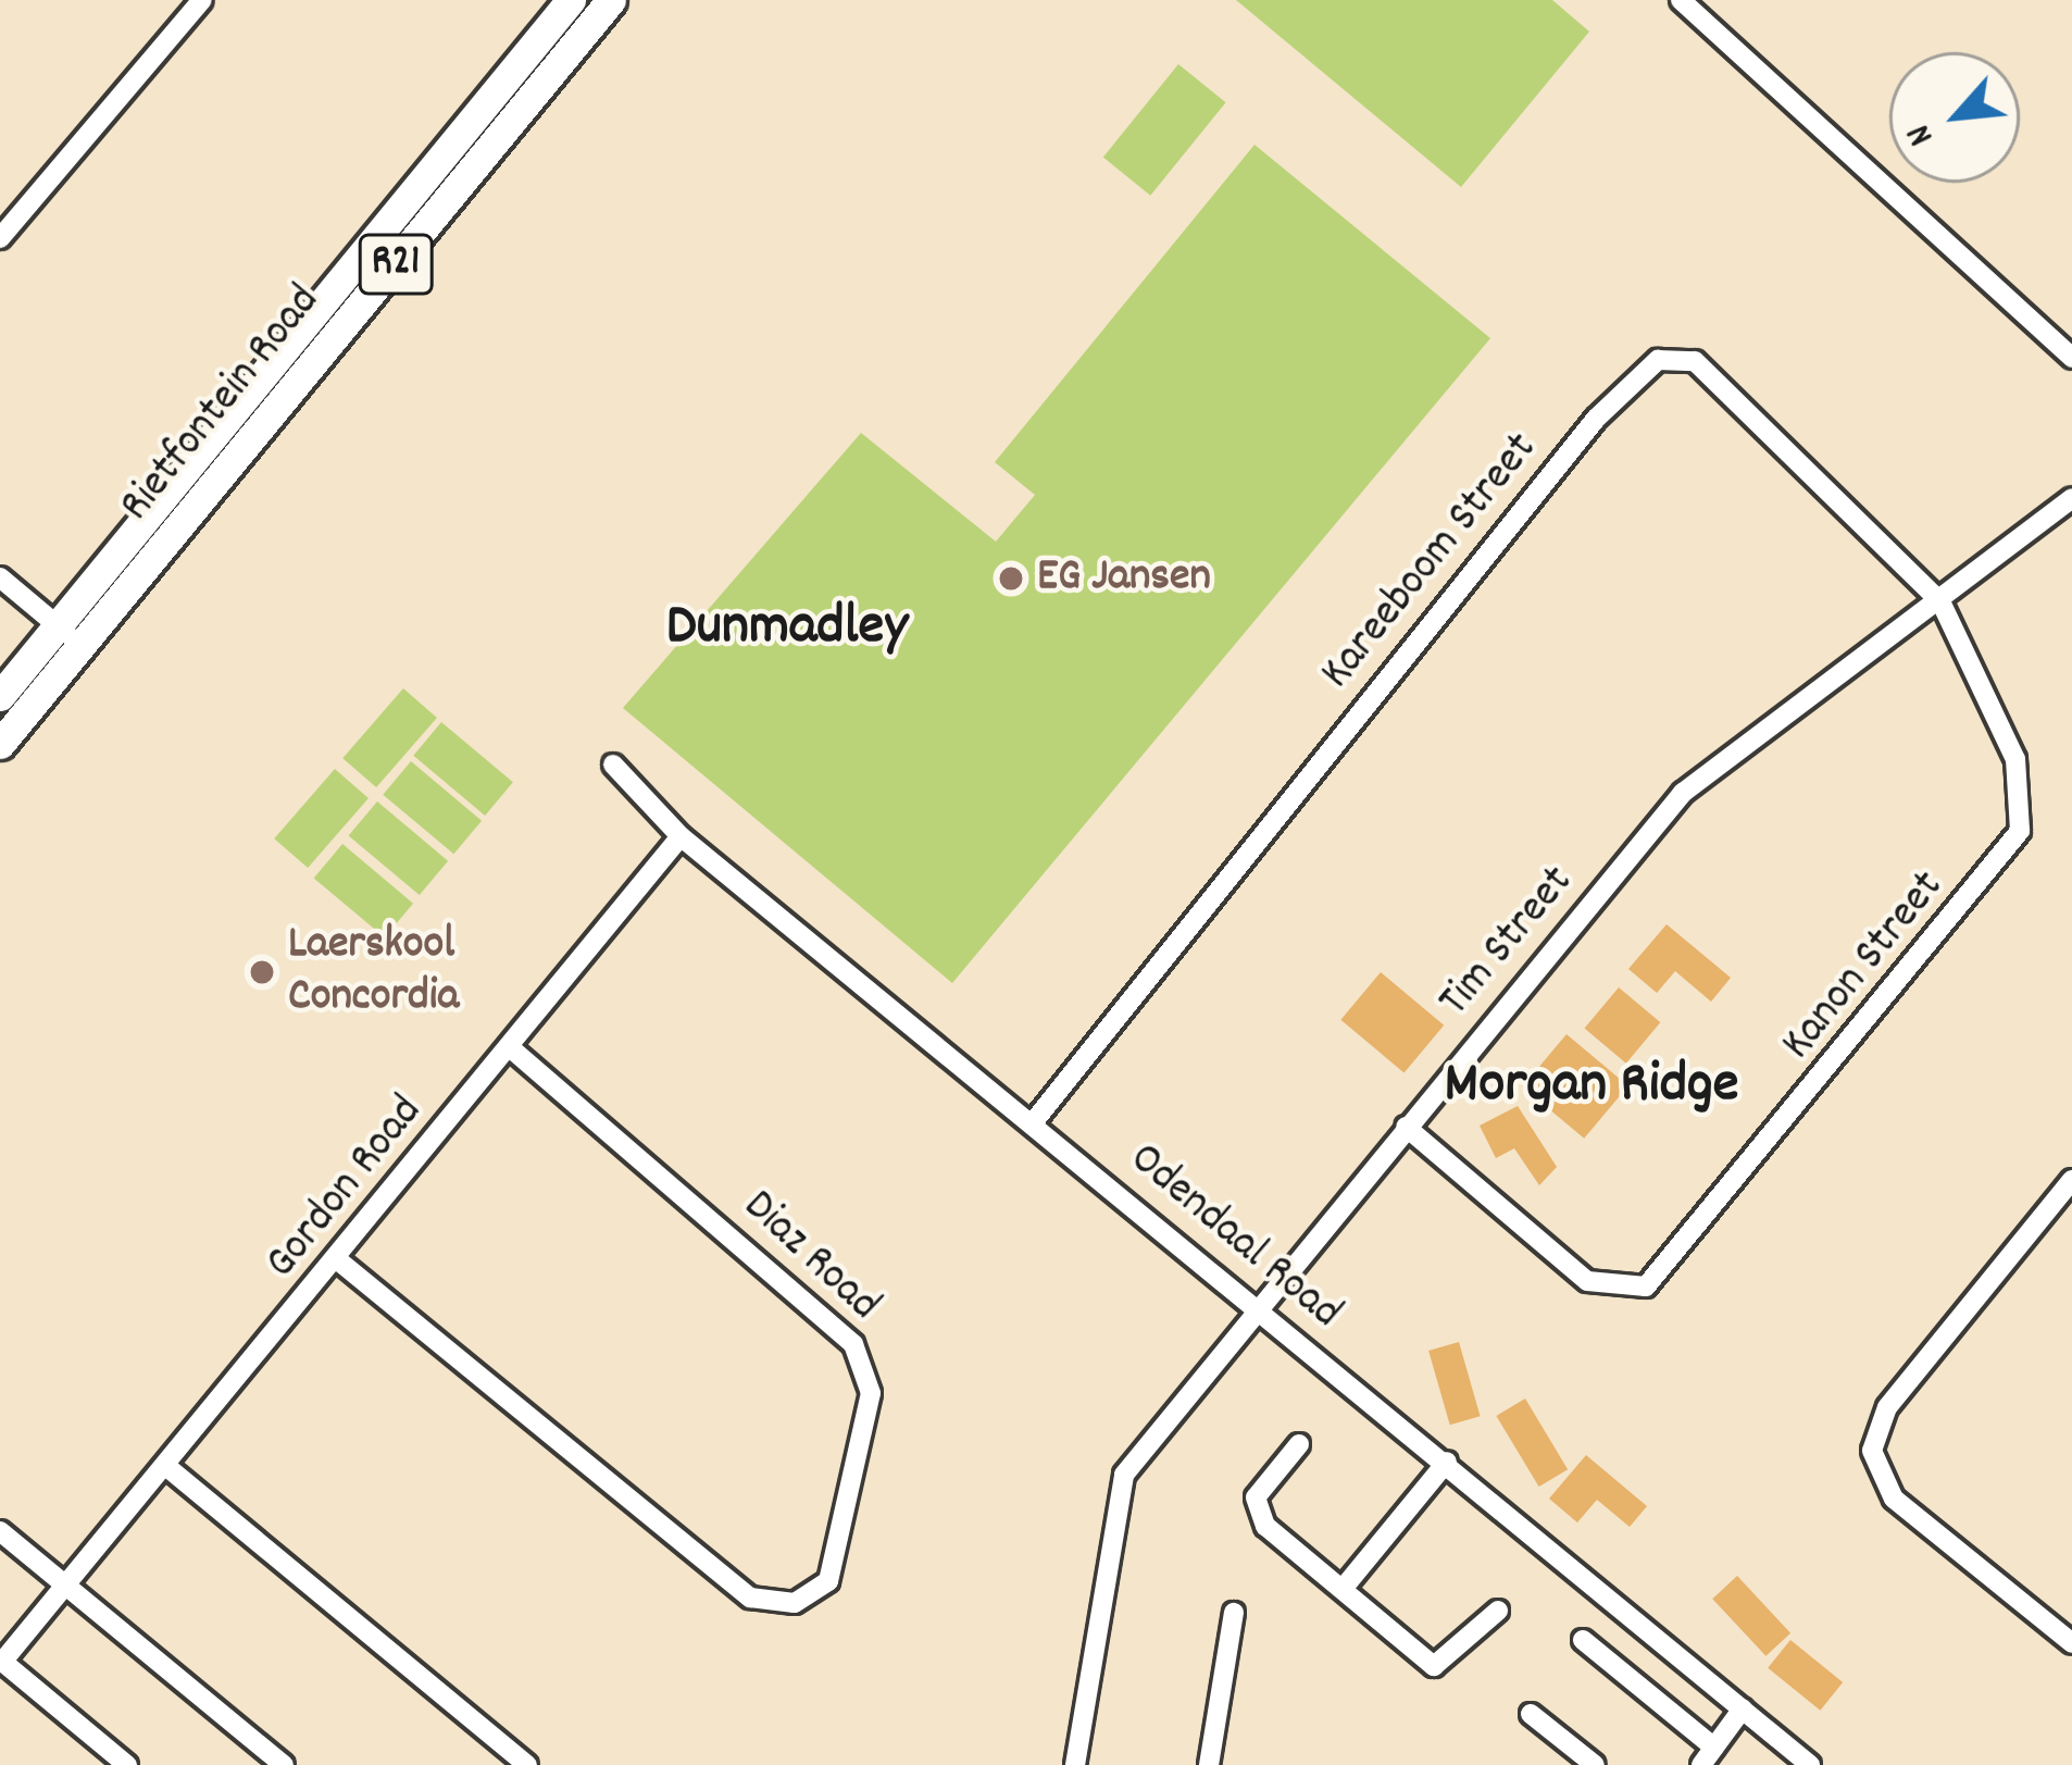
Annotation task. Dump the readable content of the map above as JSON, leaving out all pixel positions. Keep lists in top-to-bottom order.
{
  "streets": {
    "main road": ["R21", "Rietfontein Road"],
    "street": [
      "Kareeboom Street",
      "Tim Street",
      "Kanon Street",
      "Gordon Road",
      "Odendaal Road",
      "Diaz Road"
    ]
  },
  "crossings": [
    ["Kareeboom Street", "Tim Street"],
    ["Kareeboom Street", "Kanon Street"],
    ["Kareeboom Street", "Odendaal Road"],
    ["Tim Street", "Kanon Street"],
    ["Tim Street", "Odendaal Road"],
    ["Gordon Road", "Odendaal Road"],
    ["Gordon Road", "Diaz Road"]
  ],
  "districts": ["Dunmadley", "Morgan Ridge"],
  "places": ["EG Jansen", "Laerskool Concordia"],
  "north": "bottom left"
}
